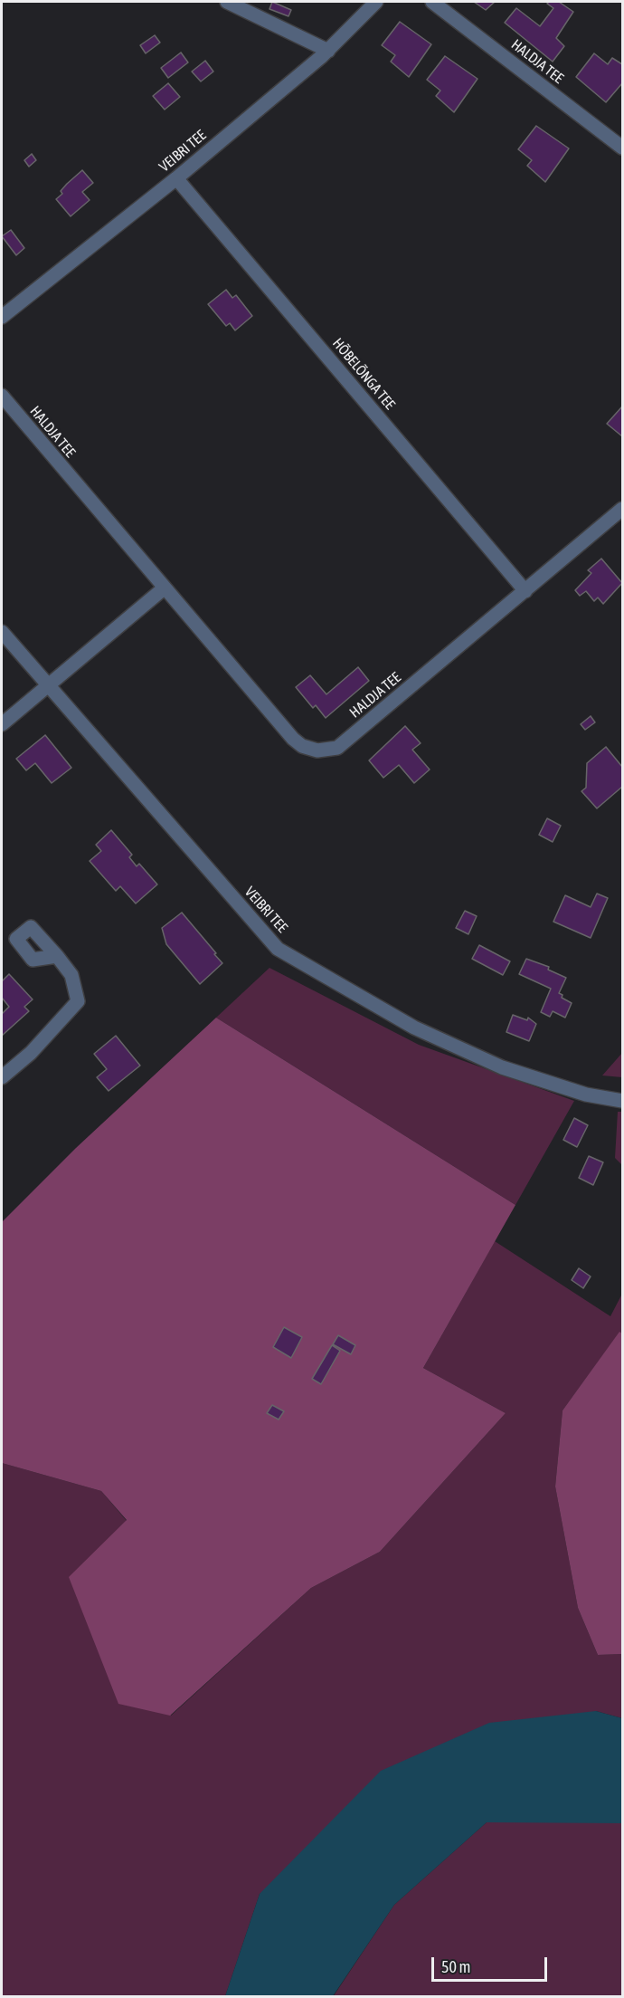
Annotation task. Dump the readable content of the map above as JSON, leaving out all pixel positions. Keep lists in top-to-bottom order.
{
  "streets": {
    "street": ["HALDJA TEE", "VEIBRI TEE", "HÕBELÕNGA TEE"]
  },
  "crossings": [
    ["HALDJA TEE", "HÕBELÕNGA TEE"],
    ["VEIBRI TEE", "HÕBELÕNGA TEE"]
  ],
  "scale_bar": "50 m"
}
